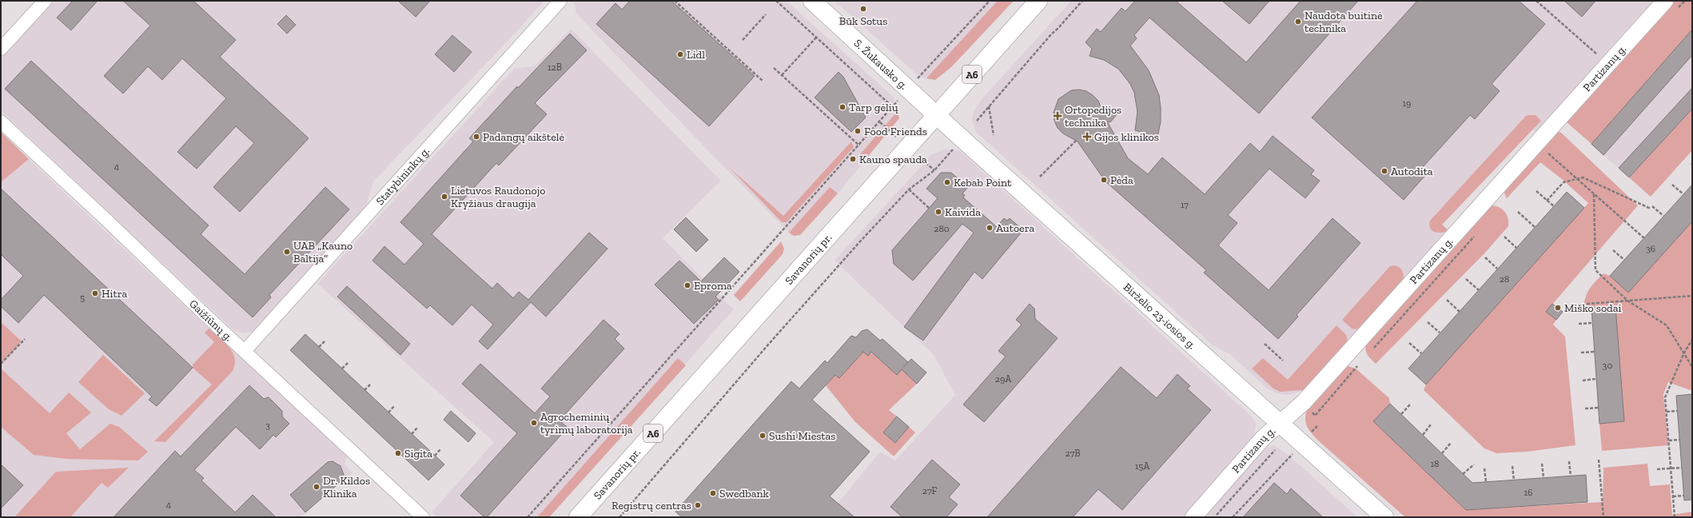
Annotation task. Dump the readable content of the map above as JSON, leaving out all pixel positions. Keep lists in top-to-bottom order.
{
  "streets": {
    "main road": [
      "S. Žukausko g.",
      "A6",
      "Savanorių pr.",
      "Birželio 23-iosios g."
    ],
    "street": ["Partizanų g.", "Statybininkų g.", "Gaižiūnų g."]
  },
  "crossings": [
    ["S. Žukausko g.", "Savanorių pr."],
    ["S. Žukausko g.", "Birželio 23-iosios g."],
    ["Partizanų g.", "Birželio 23-iosios g."],
    ["Statybininkų g.", "Gaižiūnų g."],
    ["Savanorių pr.", "Birželio 23-iosios g."]
  ],
  "places": {
    "other": [
      "Būk Sotus",
      "Naudota buitinė technika",
      "Lidl",
      "Tarp gėlių",
      "Food Friends",
      "Padangų aikštelė",
      "Kauno spauda",
      "Autodita",
      "Pėda",
      "Kebab Point",
      "Lietuvos Raudonojo Kryžiaus draugija",
      "Kaivida",
      "Autoera",
      "UAB „Kauno Baltija“",
      "Eproma",
      "Hitra",
      "Miško sodai",
      "Agrocheminių tyrimų laboratorija",
      "Sushi Miestas",
      "Sigita",
      "Dr. Kildos Klinika",
      "Swedbank",
      "Registrų centras"
    ],
    "health": ["Ortopedijos technika", "Gijos klinikos"]
  },
  "house_numbers": [
    "12B",
    "19",
    "4",
    "17",
    "280",
    "36",
    "28",
    "5",
    "30",
    "29A",
    "3",
    "27B",
    "18",
    "15A",
    "27F",
    "16",
    "4"
  ]
}
